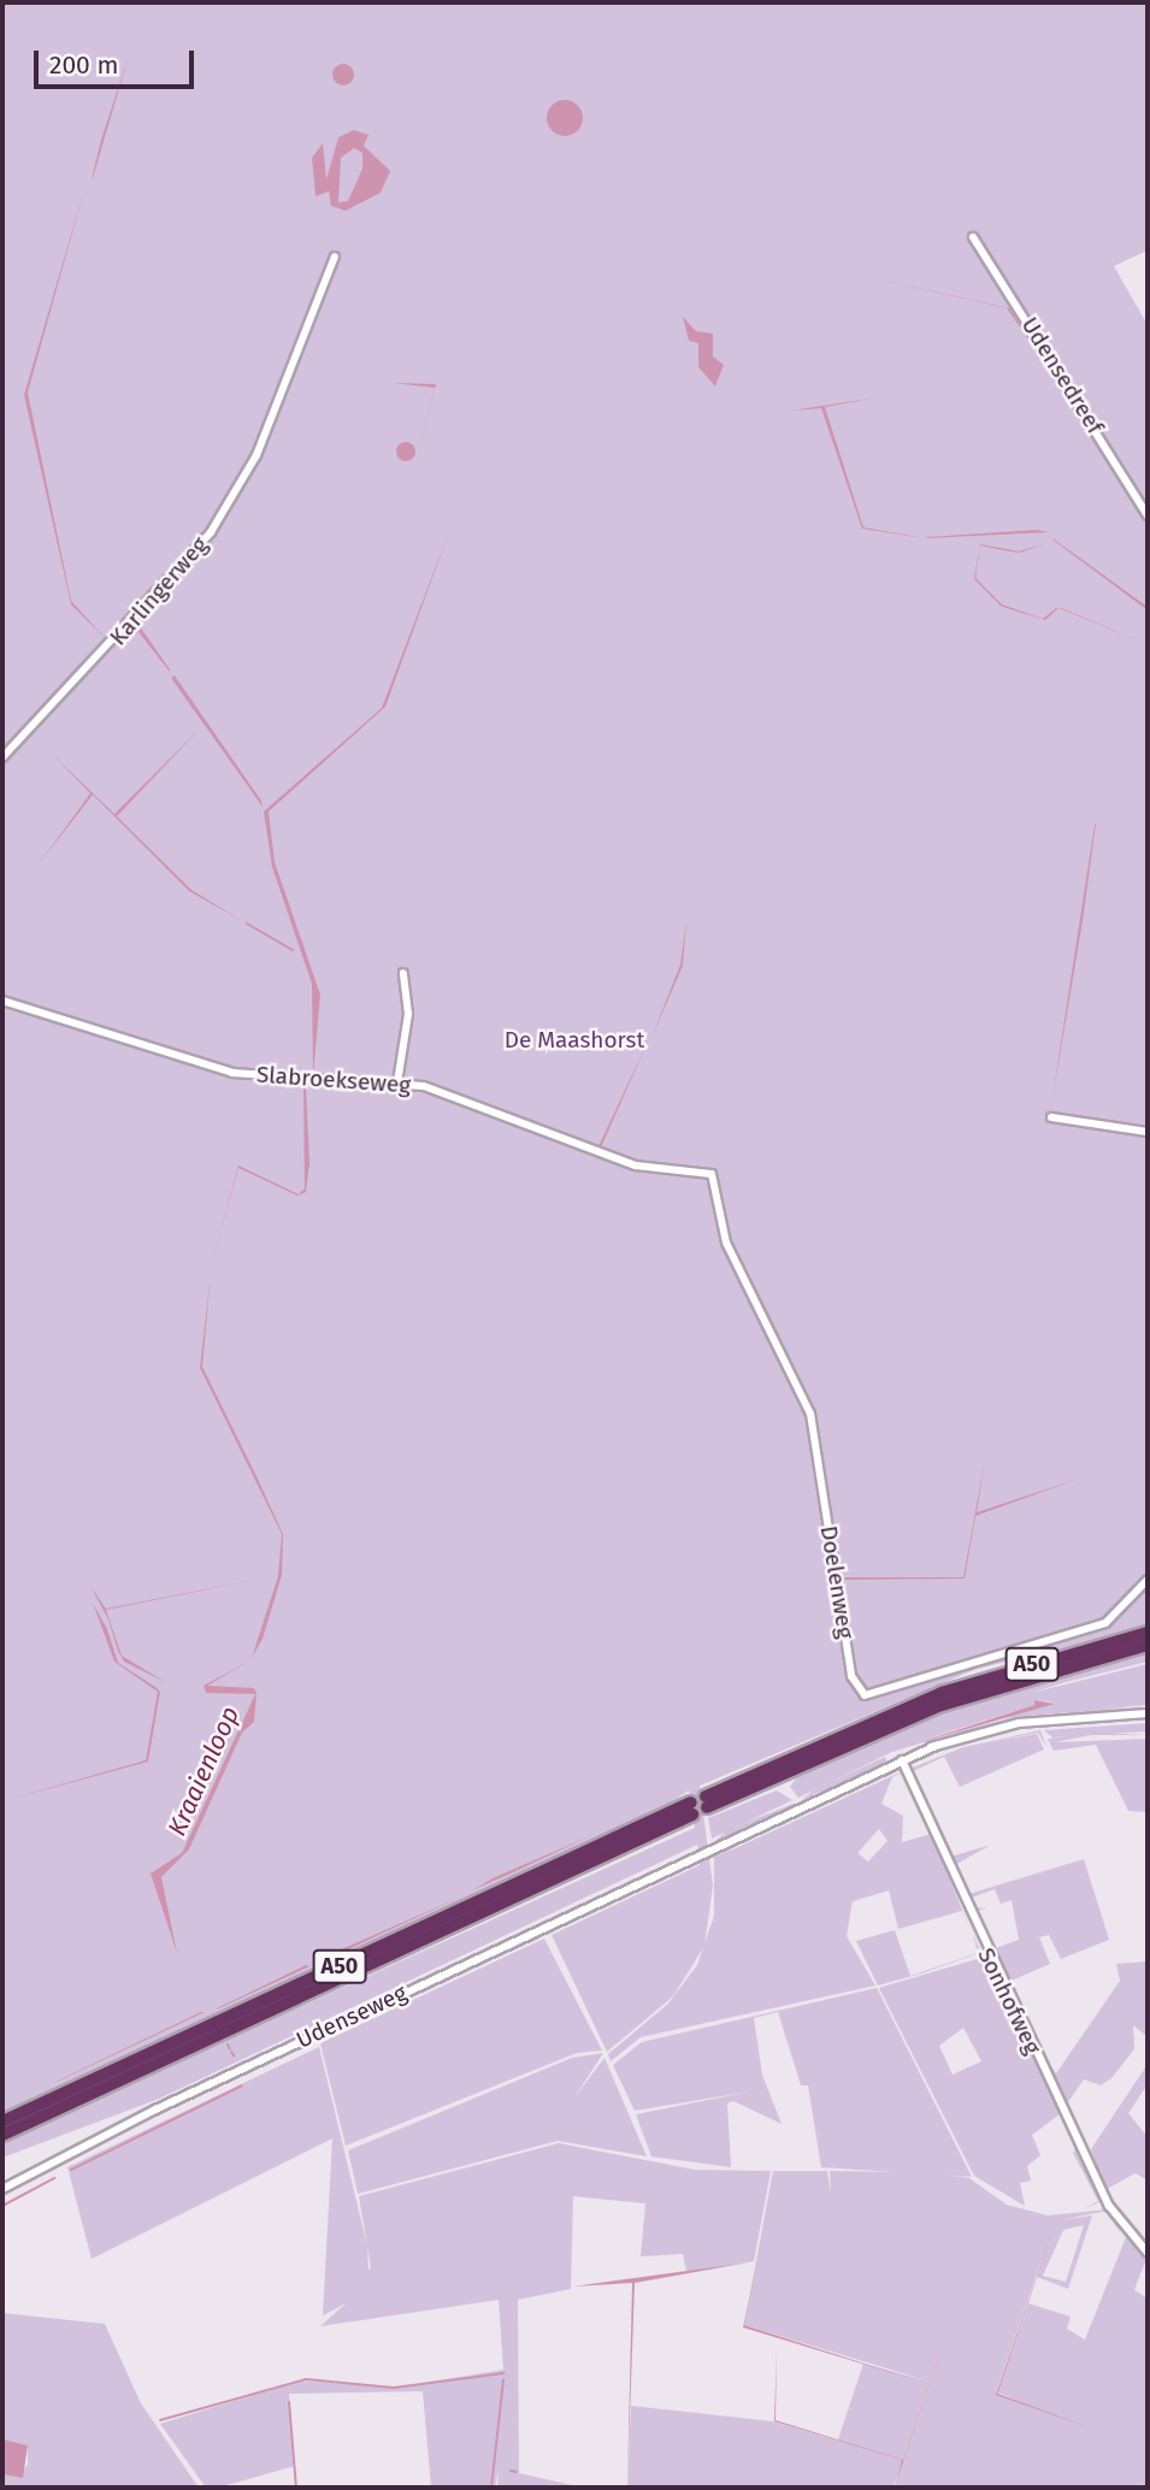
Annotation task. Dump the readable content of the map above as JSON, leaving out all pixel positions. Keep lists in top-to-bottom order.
{
  "streets": {
    "highway": ["A50"],
    "street": [
      "Udensedreef",
      "Karlingerweg",
      "Slabroekseweg",
      "Doelenweg",
      "Sonhofweg",
      "Udenseweg"
    ]
  },
  "crossings": [
    ["Slabroekseweg", "Doelenweg"],
    ["Sonhofweg", "Udenseweg"]
  ],
  "water": ["Kraaienloop"],
  "parks": ["De Maashorst"],
  "scale_bar": "200 m"
}
